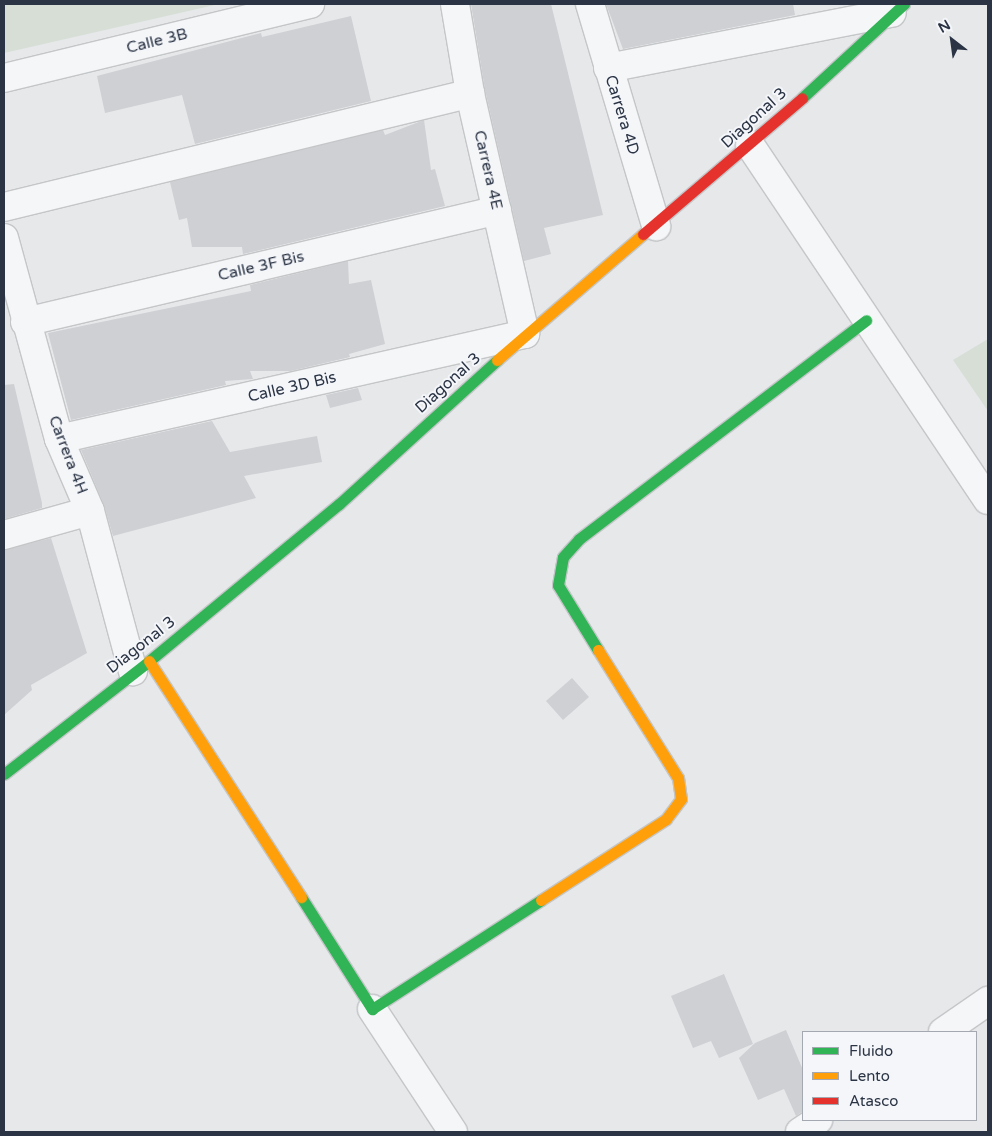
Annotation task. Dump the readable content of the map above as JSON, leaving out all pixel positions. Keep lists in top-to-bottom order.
{
  "streets": {
    "street": [
      "Calle 3B",
      "Carrera 4D",
      "Diagonal 3",
      "Carrera 4E",
      "Calle 3F Bis",
      "Calle 3D Bis",
      "Carrera 4H"
    ]
  },
  "crossings": [
    ["Carrera 4D", "Diagonal 3"],
    ["Diagonal 3", "Carrera 4E"],
    ["Diagonal 3", "Calle 3D Bis"],
    ["Diagonal 3", "Carrera 4H"],
    ["Carrera 4E", "Calle 3F Bis"],
    ["Carrera 4E", "Calle 3D Bis"],
    ["Calle 3F Bis", "Carrera 4H"],
    ["Calle 3D Bis", "Carrera 4H"]
  ],
  "legend": ["Fluido", "Lento", "Atasco"],
  "north": "top left"
}
